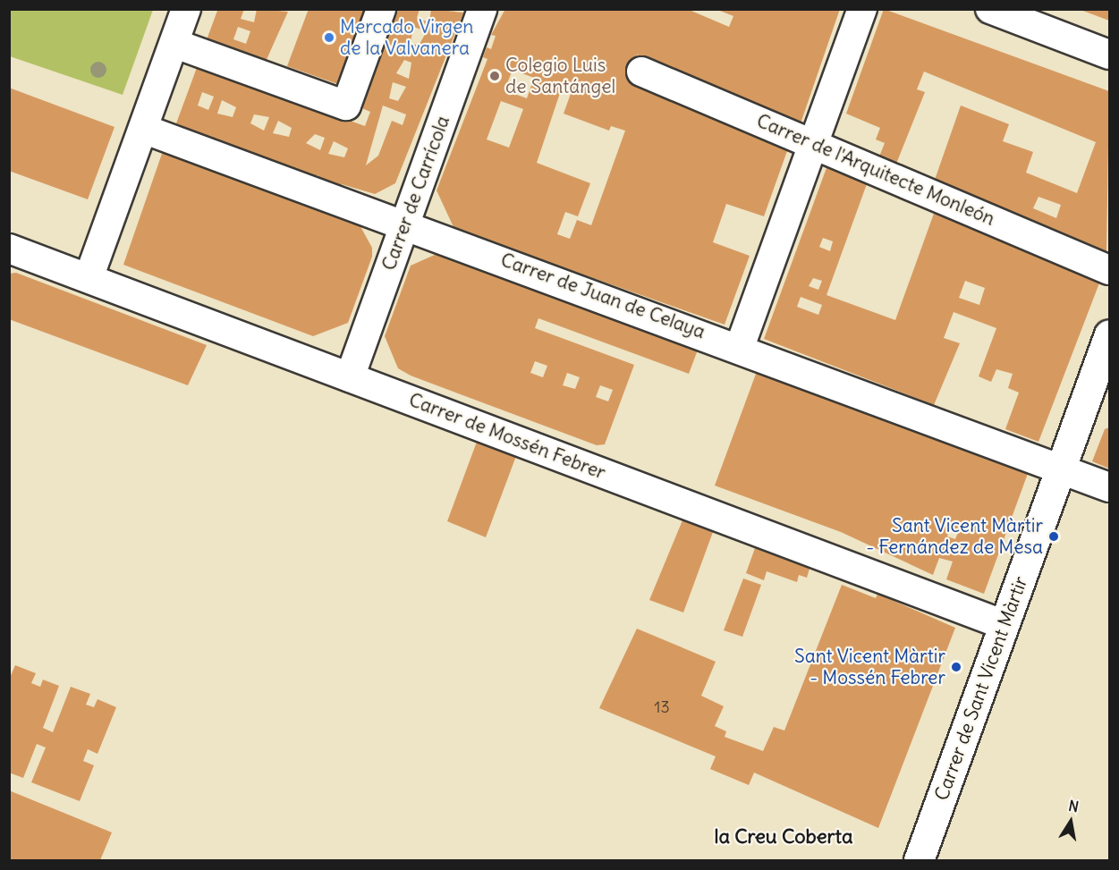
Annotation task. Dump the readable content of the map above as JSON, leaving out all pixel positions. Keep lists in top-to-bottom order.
{
  "streets": {
    "main road": ["Carrer de Sant Vicent Màrtir"],
    "street": [
      "Carrer de l'Arquitecte Monleón",
      "Carrer de Carrícola",
      "Carrer de Juan de Celaya",
      "Carrer de Mossén Febrer"
    ]
  },
  "crossings": [
    ["Carrer de Carrícola", "Carrer de Juan de Celaya"],
    ["Carrer de Carrícola", "Carrer de Mossén Febrer"],
    ["Carrer de Juan de Celaya", "Carrer de Sant Vicent Màrtir"],
    ["Carrer de Mossén Febrer", "Carrer de Sant Vicent Màrtir"]
  ],
  "districts": ["la Creu Coberta"],
  "places": [
    "Mercado Virgen de la Valvanera",
    "Colegio Luis de Santángel",
    "Sant Vicent Màrtir - Fernández de Mesa",
    "Sant Vicent Màrtir - Mossén Febrer"
  ],
  "house_numbers": ["13"],
  "north": "top"
}
